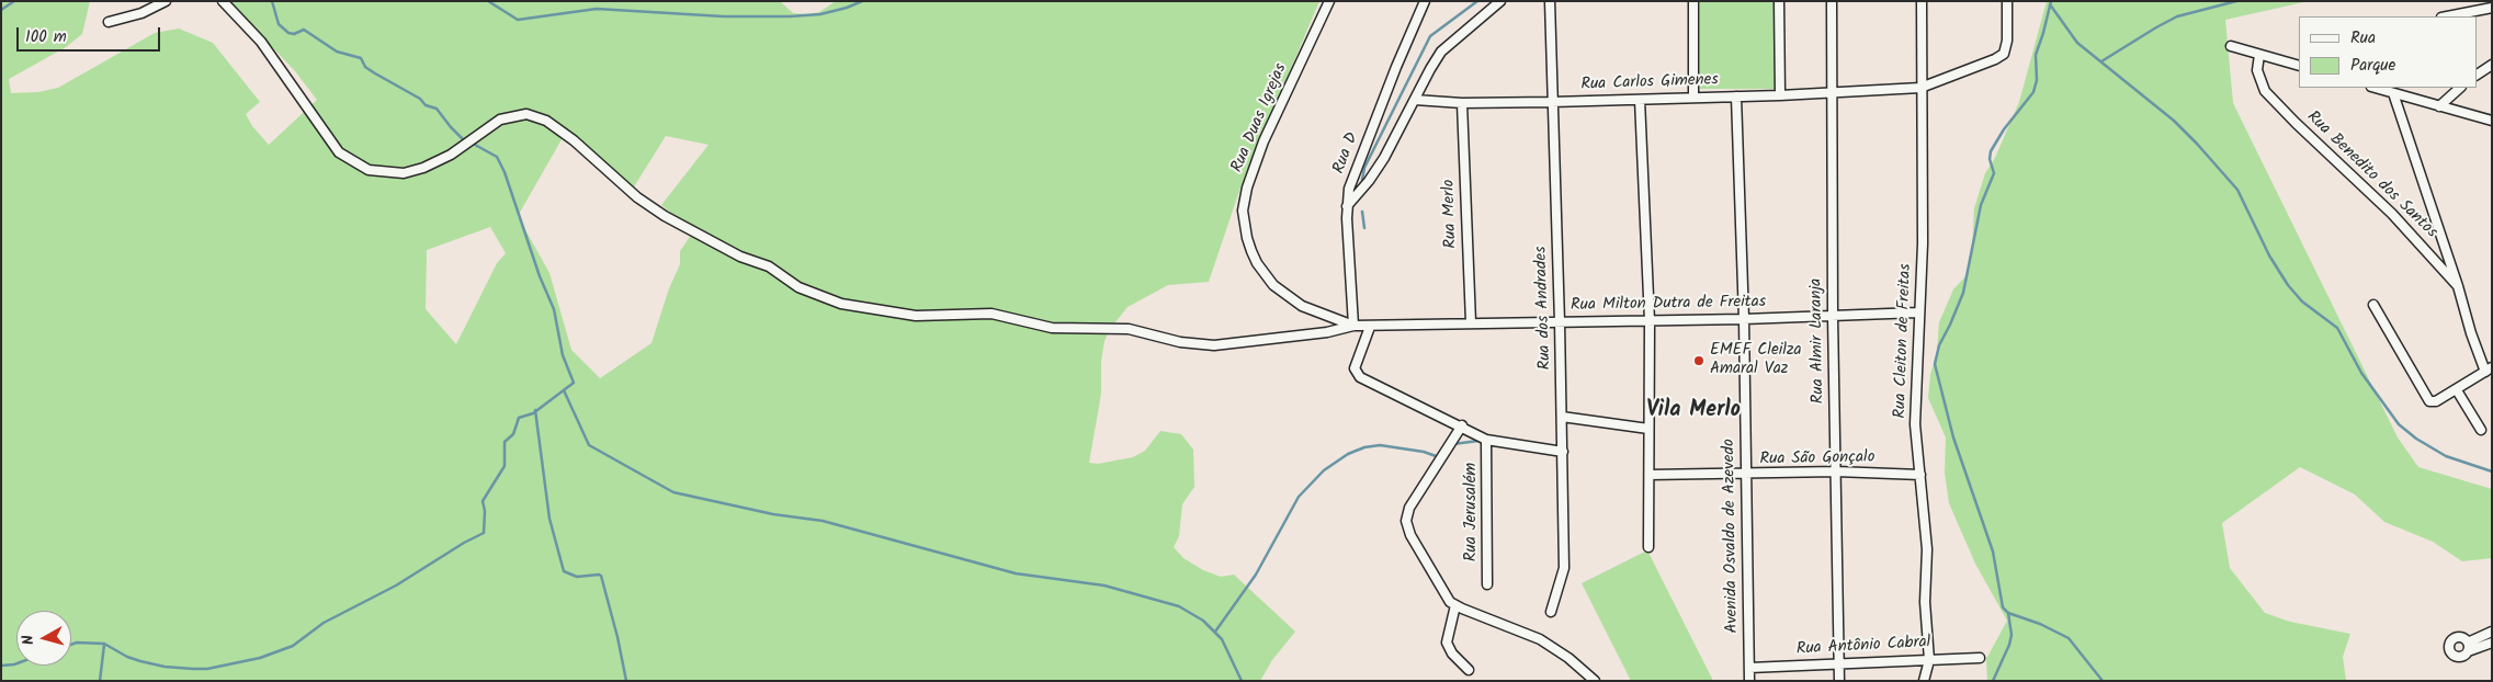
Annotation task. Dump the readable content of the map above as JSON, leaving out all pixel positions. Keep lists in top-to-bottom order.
{
  "streets": {
    "street": [
      "Rua Carlos Gimenes",
      "Rua Duas Igrejas",
      "Rua D",
      "Rua Benedito dos Santos",
      "Rua Merlo",
      "Rua Milton Dutra de Freitas",
      "Rua dos Andrades",
      "Rua Almir Laranja",
      "Rua Cleiton de Freitas",
      "Rua São Gonçalo",
      "Rua Jerusalém",
      "Avenida Osvaldo de Azevedo",
      "Rua Antônio Cabral"
    ]
  },
  "crossings": [
    ["Rua Carlos Gimenes", "Rua Merlo"],
    ["Rua Carlos Gimenes", "Rua dos Andrades"],
    ["Rua Carlos Gimenes", "Rua Almir Laranja"],
    ["Rua Carlos Gimenes", "Rua Cleiton de Freitas"],
    ["Rua Carlos Gimenes", "Avenida Osvaldo de Azevedo"],
    ["Rua Duas Igrejas", "Rua D"],
    ["Rua Duas Igrejas", "Rua Milton Dutra de Freitas"],
    ["Rua D", "Rua Milton Dutra de Freitas"],
    ["Rua Merlo", "Rua Milton Dutra de Freitas"],
    ["Rua Milton Dutra de Freitas", "Rua dos Andrades"],
    ["Rua Milton Dutra de Freitas", "Rua Almir Laranja"],
    ["Rua Milton Dutra de Freitas", "Rua Cleiton de Freitas"],
    ["Rua Milton Dutra de Freitas", "Avenida Osvaldo de Azevedo"],
    ["Rua Almir Laranja", "Rua São Gonçalo"],
    ["Rua Almir Laranja", "Rua Antônio Cabral"],
    ["Rua Cleiton de Freitas", "Rua São Gonçalo"],
    ["Rua Cleiton de Freitas", "Rua Antônio Cabral"],
    ["Rua São Gonçalo", "Avenida Osvaldo de Azevedo"],
    ["Avenida Osvaldo de Azevedo", "Rua Antônio Cabral"]
  ],
  "districts": ["Vila Merlo"],
  "places": ["EMEF Cleilza Amaral Vaz"],
  "legend": ["Rua", "Parque"],
  "scale_bar": "100 m",
  "north": "left"
}
